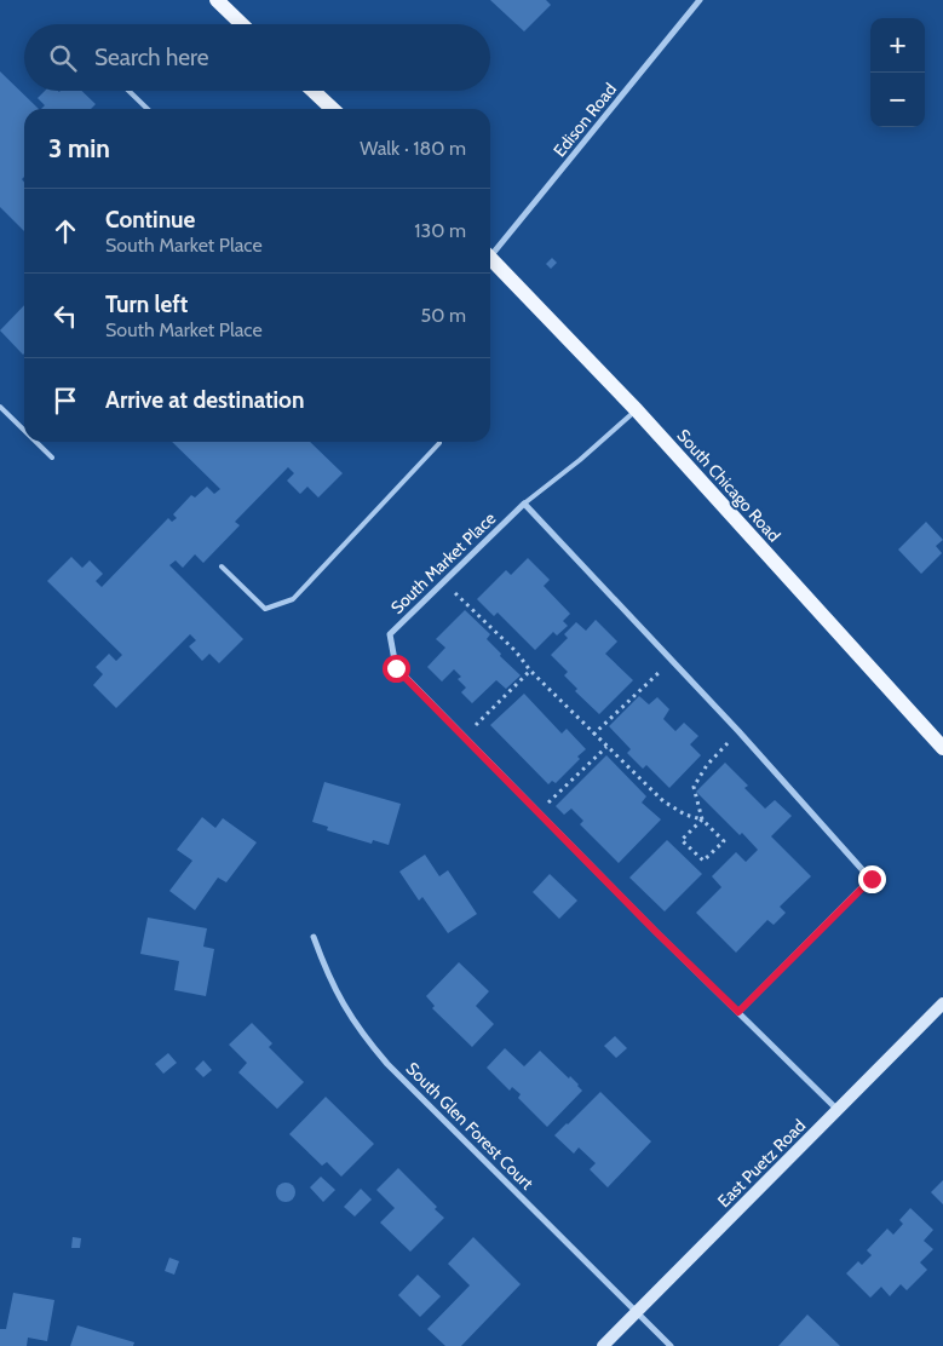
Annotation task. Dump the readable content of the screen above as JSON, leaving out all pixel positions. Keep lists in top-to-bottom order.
{
  "streets": {
    "main road": ["South Chicago Road"],
    "street": [
      "Edison Road",
      "South Market Place",
      "South Glen Forest Court",
      "East Puetz Road"
    ]
  },
  "crossings": [
    ["South Chicago Road", "South Market Place"],
    ["South Market Place", "East Puetz Road"],
    ["South Glen Forest Court", "East Puetz Road"]
  ],
  "page": {
    "map_buttons": ["+", "−"],
    "search": "Search here",
    "heading": ["3 min", "Walk · 180 m"],
    "list": [
      ["Continue", "South Market Place", "130 m"],
      ["Turn left", "South Market Place", "50 m"],
      "Arrive at destination"
    ]
  }
}
